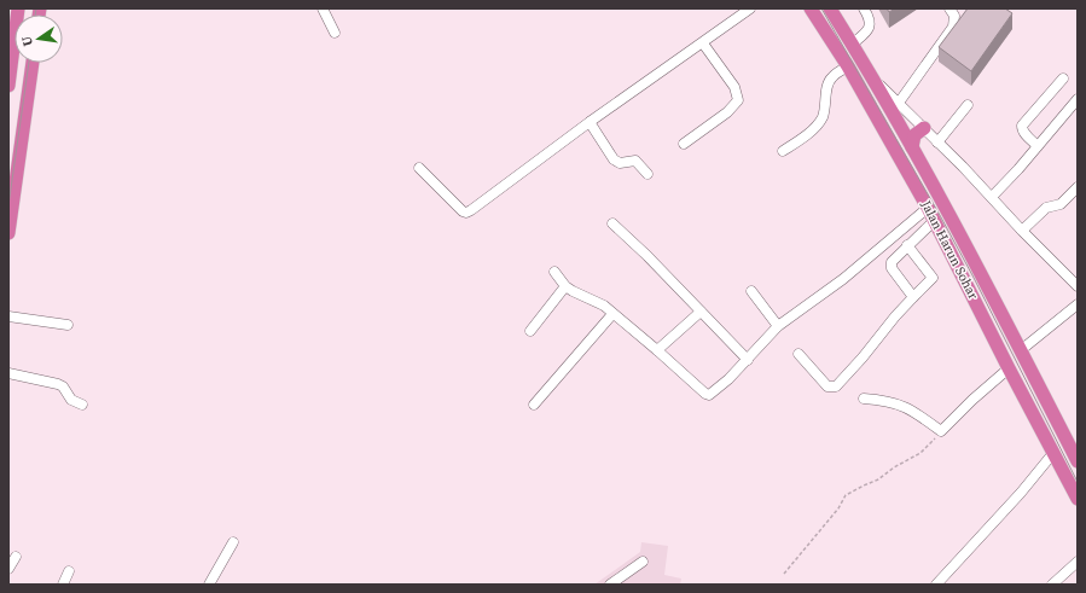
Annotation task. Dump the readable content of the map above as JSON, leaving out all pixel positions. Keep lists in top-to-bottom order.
{
  "streets": {
    "highway": ["Jalan Harun Sohar"]
  },
  "north": "left"
}
